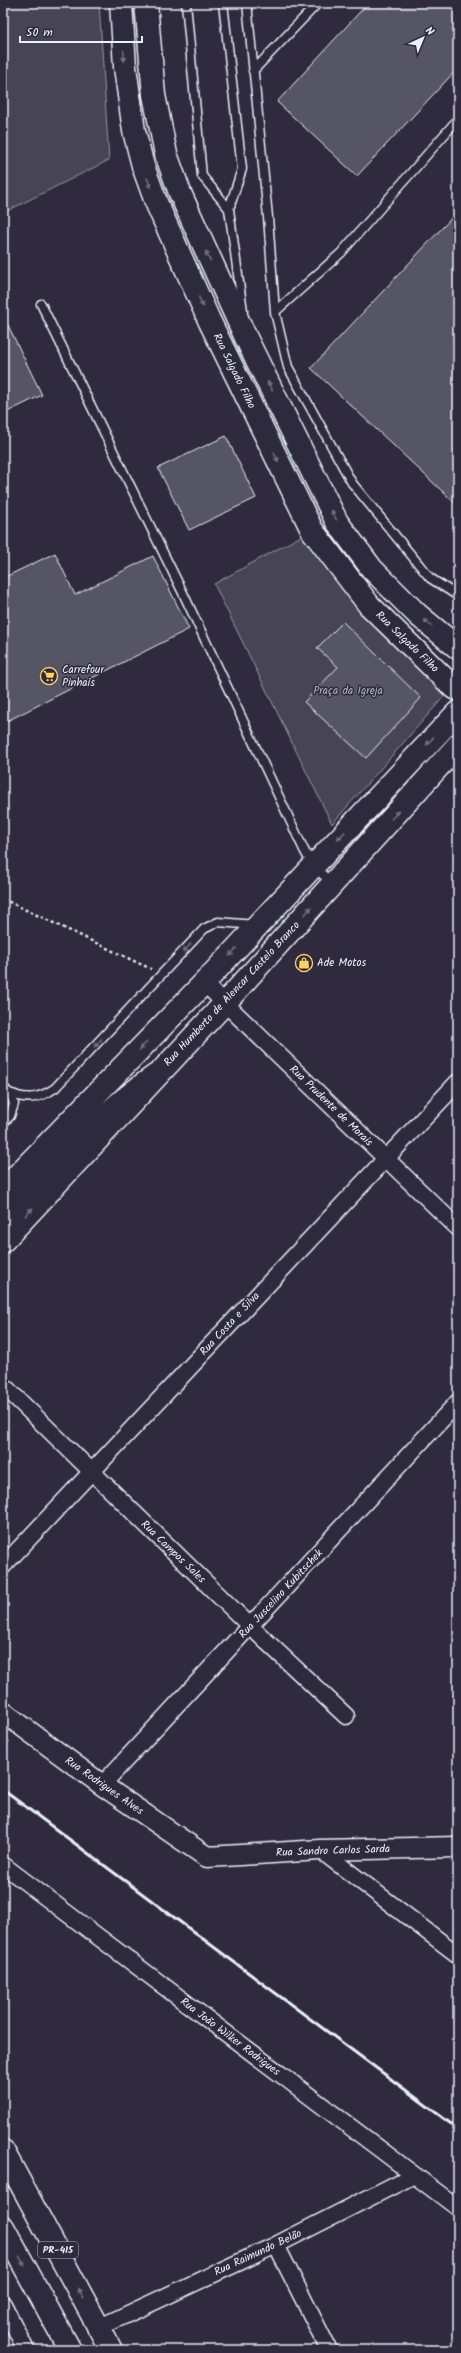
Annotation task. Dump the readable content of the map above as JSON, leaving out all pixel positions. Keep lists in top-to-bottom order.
{
  "streets": {
    "main road": ["Rua Salgado Filho", "Rua Humberto de Alencar Castelo Branco", "PR-415"],
    "street": [
      "Rua Prudente de Morais",
      "Rua Costa e Silva",
      "Rua Campos Sales",
      "Rua Juscelino Kubitschek",
      "Rua Rodrigues Alves",
      "Rua Sandro Carlos Sarda",
      "Rua João Wilker Rodrigues",
      "Rua Raimundo Belão"
    ]
  },
  "crossings": [
    ["Rua Humberto de Alencar Castelo Branco", "Rua Prudente de Morais"],
    ["Rua Prudente de Morais", "Rua Costa e Silva"],
    ["Rua Costa e Silva", "Rua Campos Sales"],
    ["Rua Campos Sales", "Rua Juscelino Kubitschek"],
    ["Rua Juscelino Kubitschek", "Rua Rodrigues Alves"],
    ["Rua Rodrigues Alves", "Rua Sandro Carlos Sarda"],
    ["Rua João Wilker Rodrigues", "Rua Raimundo Belão"],
    ["PR-415", "Rua Raimundo Belão"]
  ],
  "parks": ["Praça da Igreja"],
  "places": {
    "supermarket": ["Carrefour Pinhais"],
    "shop": ["Ade Motos"]
  },
  "scale_bar": "50 m",
  "north": "top right"
}
